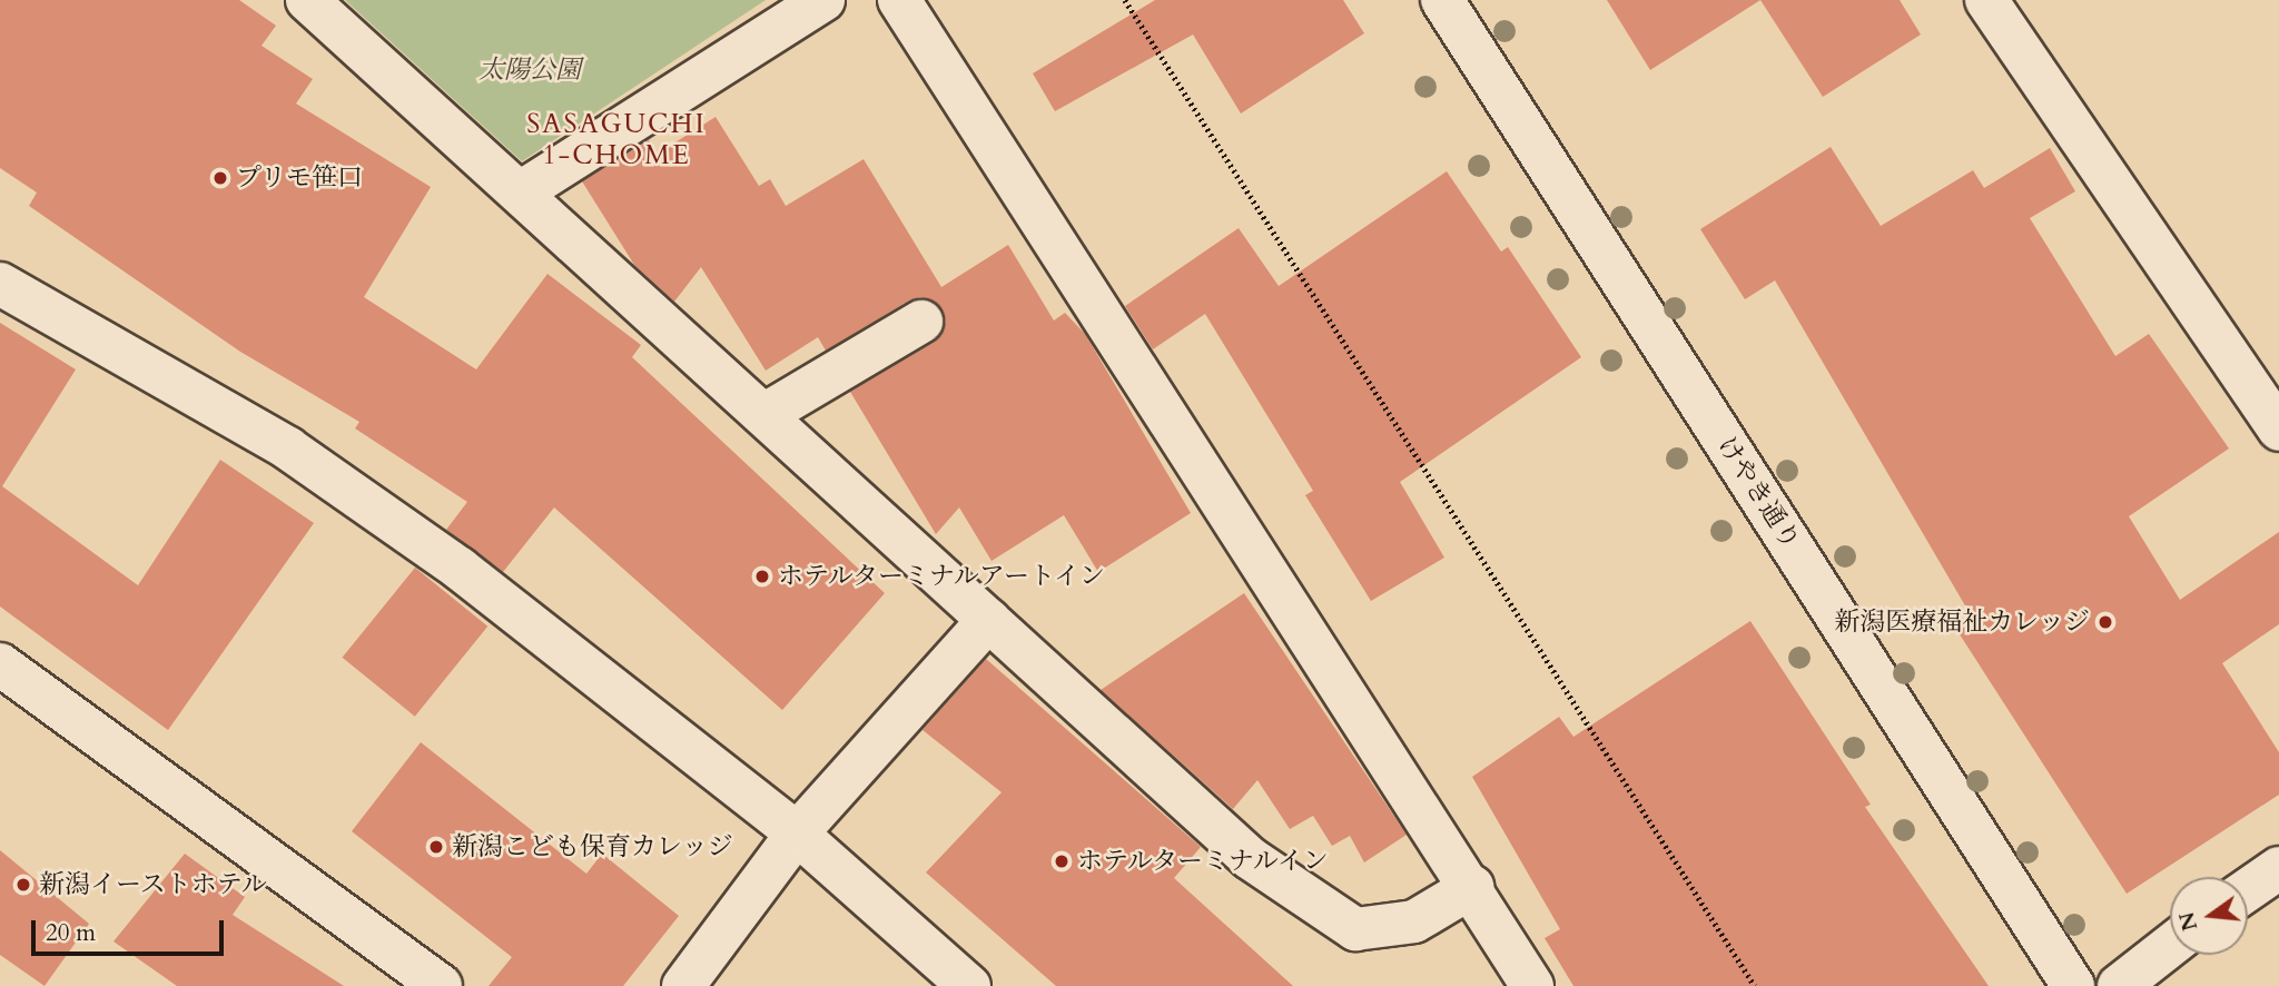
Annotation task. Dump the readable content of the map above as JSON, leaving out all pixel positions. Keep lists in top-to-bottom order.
{
  "streets": {
    "street": ["けやき通り"]
  },
  "districts": ["SASAGUCHI 1-CHOME"],
  "parks": ["太陽公園"],
  "places": [
    "プリモ笹口",
    "ホテルターミナルアートイン",
    "新潟医療福祉カレッジ",
    "新潟こども保育カレッジ",
    "ホテルターミナルイン",
    "新潟イーストホテル"
  ],
  "scale_bar": "20 m",
  "north": "left"
}
